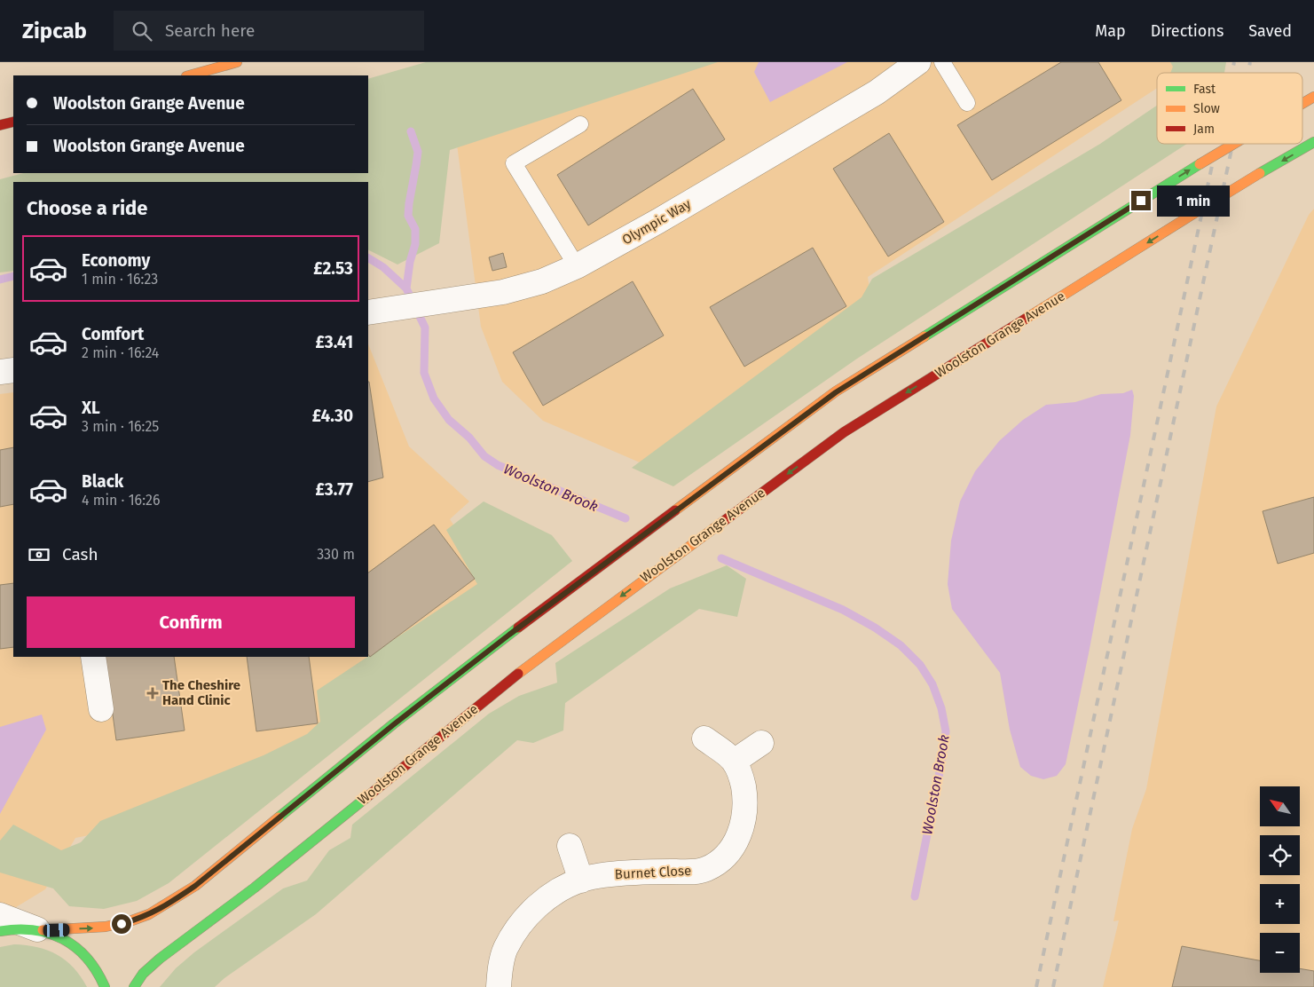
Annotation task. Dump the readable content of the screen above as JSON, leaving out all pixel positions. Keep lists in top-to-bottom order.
{
  "streets": {
    "main road": ["Woolston Grange Avenue"],
    "street": ["Olympic Way", "Burnet Close"]
  },
  "water": ["Woolston Brook"],
  "places": {
    "health": ["The Cheshire Hand Clinic"]
  },
  "legend": ["Fast", "Slow", "Jam"],
  "north": "top left",
  "page": {
    "header": "Zipcab",
    "search": "Search here",
    "nav": ["Map", "Directions", "Saved"],
    "banner": ["Woolston Grange Avenue", "Woolston Grange Avenue"],
    "heading": "Choose a ride",
    "bubble": "1 min",
    "list": [
      {
        "name": "Economy",
        "note": "1 min · 16:23",
        "value": "£2.53"
      },
      {
        "name": "Comfort",
        "note": "2 min · 16:24",
        "value": "£3.41"
      },
      {
        "name": "XL",
        "note": "3 min · 16:25",
        "value": "£4.30"
      },
      {
        "name": "Black",
        "note": "4 min · 16:26",
        "value": "£3.77"
      }
    ],
    "pay": ["Cash", "330 m"],
    "buttons": "Confirm",
    "map_buttons": ["+", "−"]
  }
}
